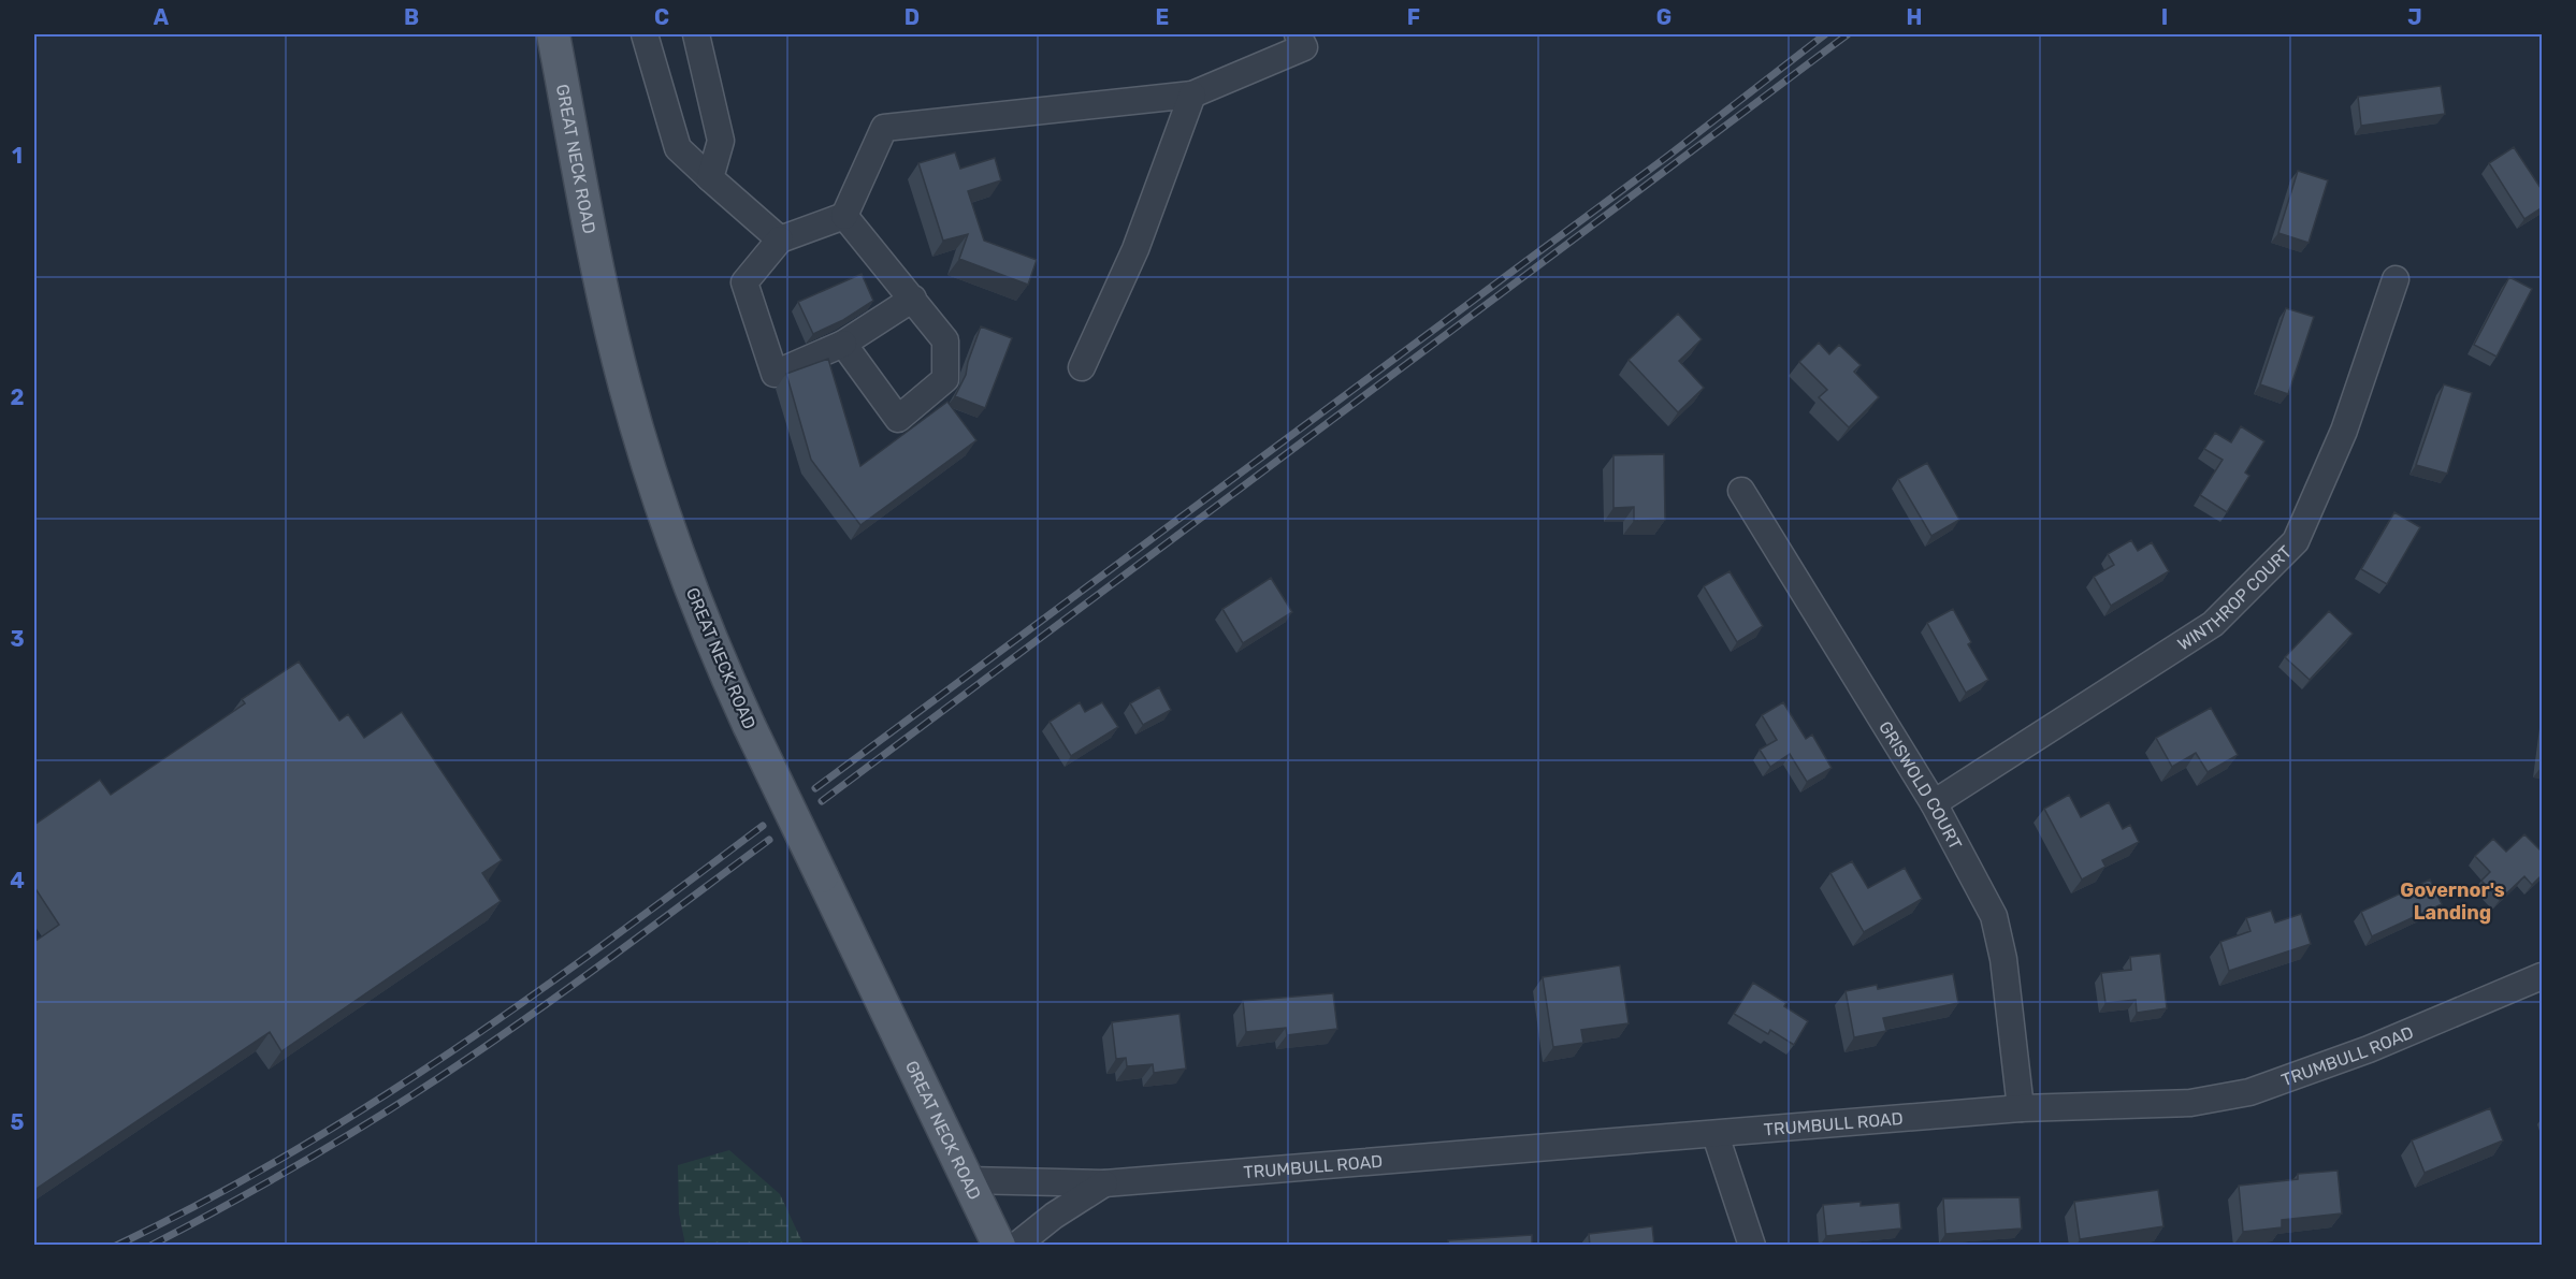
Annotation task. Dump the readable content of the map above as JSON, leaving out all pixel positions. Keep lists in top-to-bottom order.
{
  "streets": {
    "main road": ["GREAT NECK ROAD"],
    "street": ["WINTHROP COURT", "GRISWOLD COURT", "TRUMBULL ROAD"]
  },
  "crossings": [
    ["GREAT NECK ROAD", "TRUMBULL ROAD"],
    ["WINTHROP COURT", "GRISWOLD COURT"],
    ["GRISWOLD COURT", "TRUMBULL ROAD"]
  ],
  "districts": ["Governor's Landing"],
  "grid": {
    "columns": [
      "A",
      "B",
      "C",
      "D",
      "E",
      "F",
      "G",
      "H",
      "I",
      "J"
    ],
    "rows": [
      "1",
      "2",
      "3",
      "4",
      "5"
    ]
  }
}
